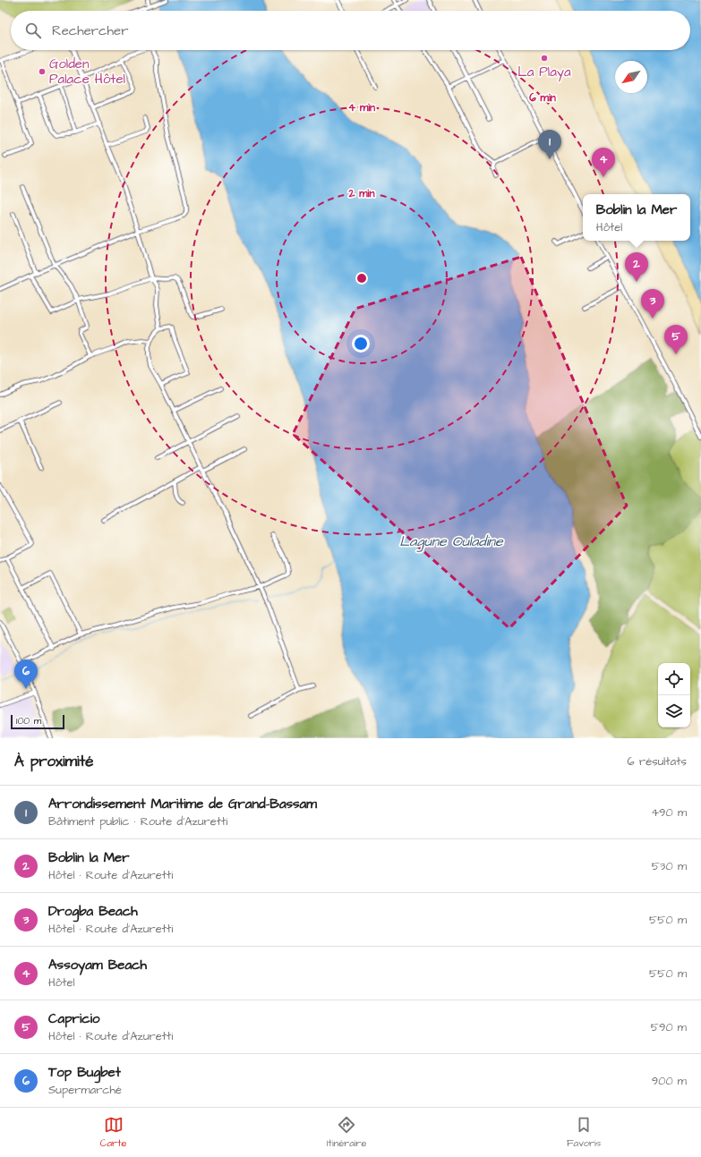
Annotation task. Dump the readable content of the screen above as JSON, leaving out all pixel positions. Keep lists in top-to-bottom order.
{
  "water": ["Lagune Ouladine"],
  "places": ["La Playa", "Golden Palace Hôtel"],
  "scale_bar": "100 m",
  "north": "bottom left",
  "page": {
    "search": "Rechercher",
    "pins": [
      "1",
      "4",
      "2",
      "3",
      "5",
      "6"
    ],
    "popup": ["Boblin la Mer", "Hôtel"],
    "scale": "100 m",
    "heading": ["À proximité", "6 résultats"],
    "list": [
      {
        "mark": "1",
        "name": "Arrondissement Maritime de Grand-Bassam",
        "note": "Bâtiment public · Route d'Azuretti",
        "value": "490 m"
      },
      {
        "mark": "2",
        "name": "Boblin la Mer",
        "note": "Hôtel · Route d'Azuretti",
        "value": "530 m"
      },
      {
        "mark": "3",
        "name": "Drogba Beach",
        "note": "Hôtel · Route d'Azuretti",
        "value": "550 m"
      },
      {
        "mark": "4",
        "name": "Assoyam Beach",
        "note": "Hôtel",
        "value": "550 m"
      },
      {
        "mark": "5",
        "name": "Capricio",
        "note": "Hôtel · Route d'Azuretti",
        "value": "590 m"
      },
      {
        "mark": "6",
        "name": "Top Bugbet",
        "note": "Supermarché",
        "value": "900 m"
      }
    ],
    "nav": ["Carte", "Itinéraire", "Favoris"]
  },
  "rings": ["6 min", "4 min", "2 min"]
}
